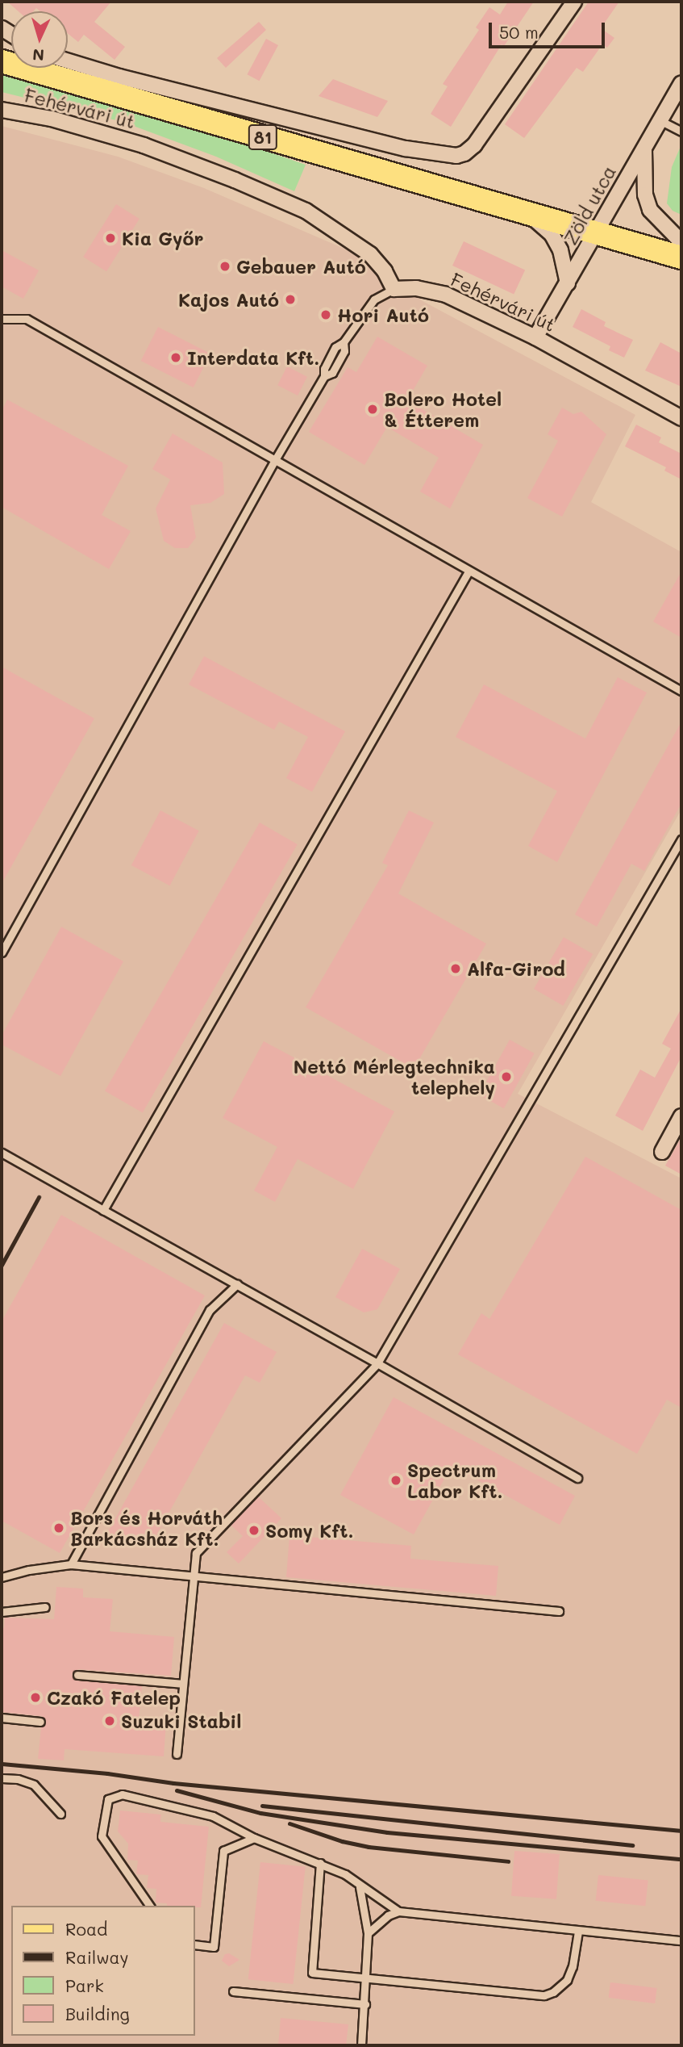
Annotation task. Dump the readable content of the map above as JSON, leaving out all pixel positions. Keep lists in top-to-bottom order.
{
  "streets": {
    "main road": ["81"],
    "street": ["Fehérvári út", "Zöld utca"]
  },
  "crossings": [
    ["Fehérvári út", "Zöld utca"],
    ["81", "Zöld utca"]
  ],
  "places": [
    "Kia Győr",
    "Gebauer Autó",
    "Kajos Autó",
    "Hori Autó",
    "Interdata Kft.",
    "Bolero Hotel & Étterem",
    "Alfa-Girod",
    "Nettó Mérlegtechnika telephely",
    "Spectrum Labor Kft.",
    "Bors és Horváth Barkácsház Kft.",
    "Somy Kft.",
    "Czakó Fatelep",
    "Suzuki Stabil"
  ],
  "legend": [
    "Road",
    "Railway",
    "Park",
    "Building"
  ],
  "scale_bar": "50 m",
  "north": "bottom"
}
